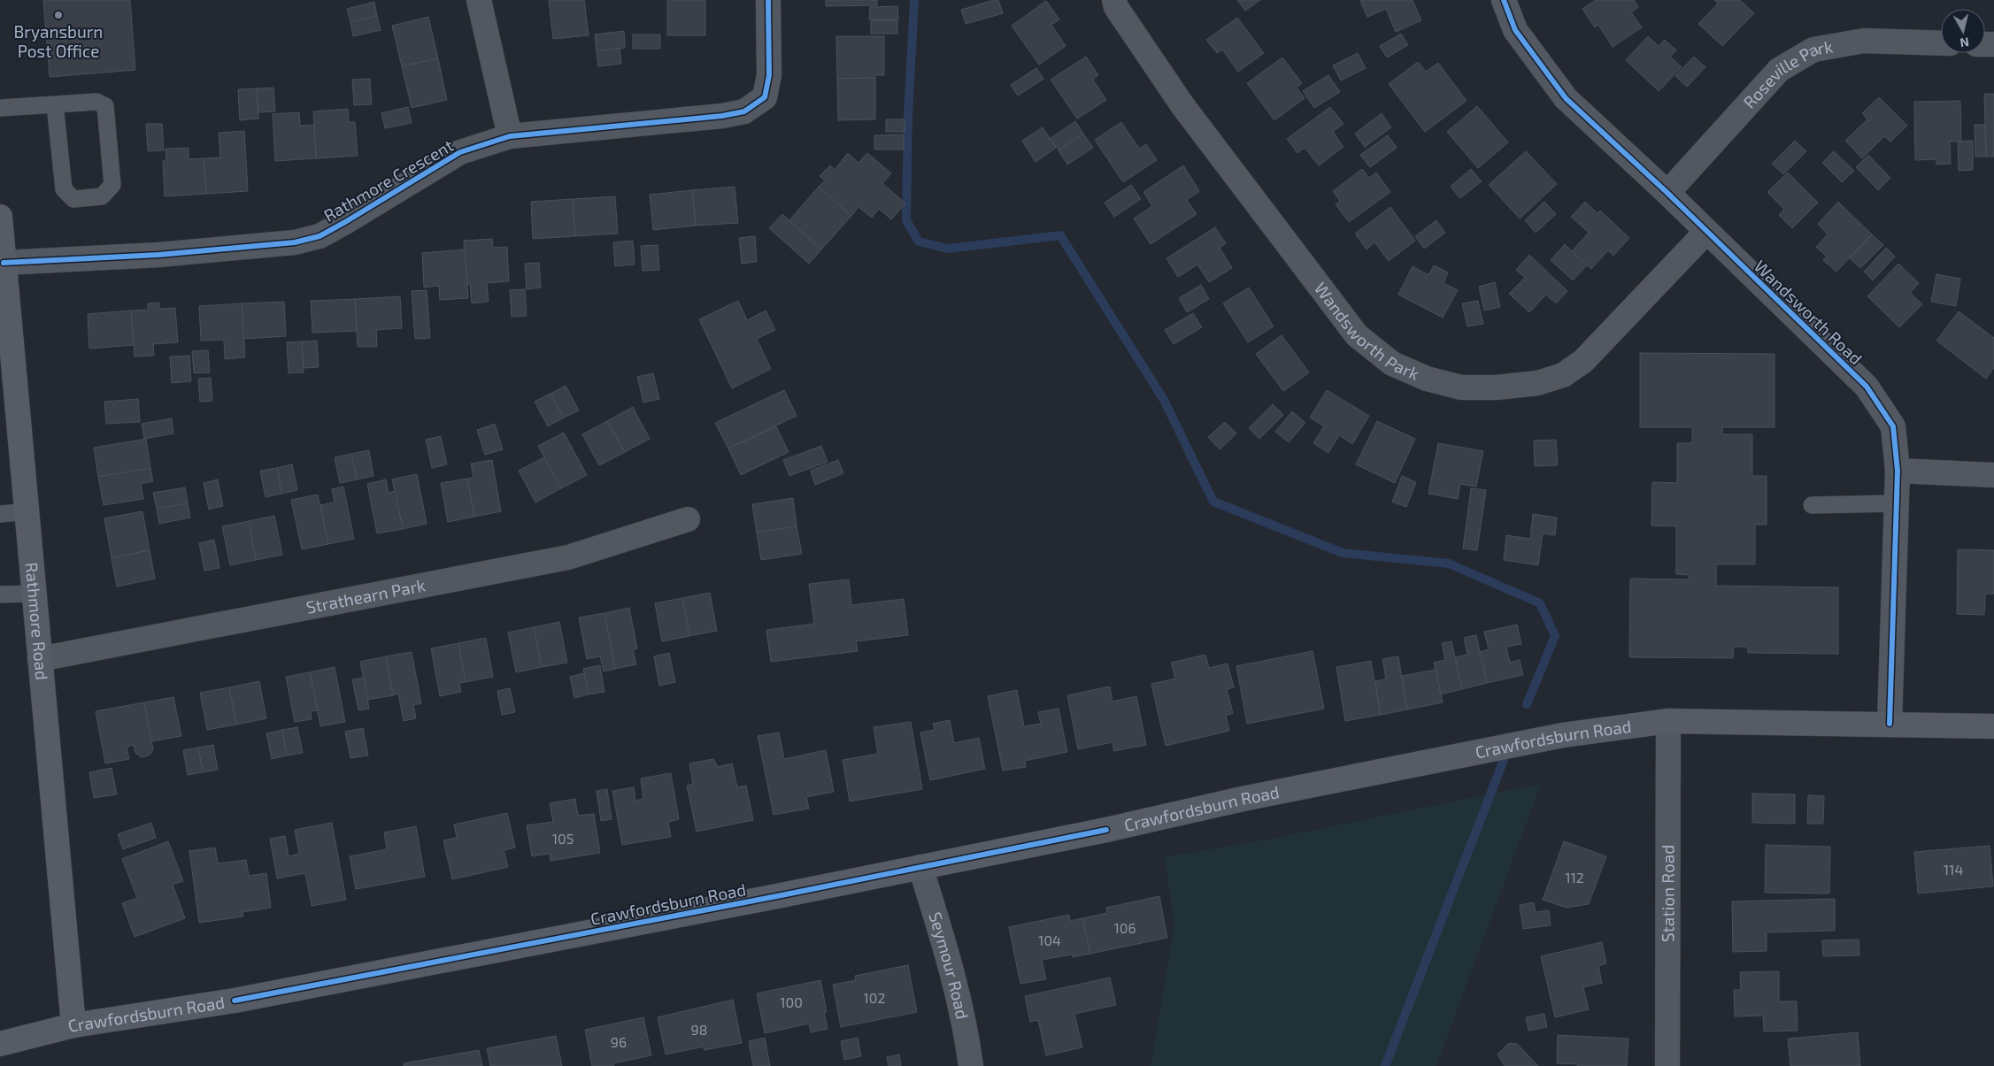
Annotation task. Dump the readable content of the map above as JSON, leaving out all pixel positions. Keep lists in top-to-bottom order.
{
  "streets": {
    "main road": ["Rathmore Road", "Crawfordsburn Road"],
    "street": [
      "Roseville Park",
      "Rathmore Crescent",
      "Wandsworth Road",
      "Wandsworth Park",
      "Strathearn Park",
      "Station Road",
      "Seymour Road"
    ]
  },
  "crossings": [
    ["Roseville Park", "Wandsworth Road"],
    ["Rathmore Crescent", "Rathmore Road"],
    ["Wandsworth Road", "Wandsworth Park"],
    ["Wandsworth Road", "Crawfordsburn Road"],
    ["Strathearn Park", "Rathmore Road"],
    ["Rathmore Road", "Crawfordsburn Road"],
    ["Crawfordsburn Road", "Station Road"],
    ["Crawfordsburn Road", "Seymour Road"]
  ],
  "places": ["Bryansburn Post Office"],
  "house_numbers": [
    "105",
    "114",
    "112",
    "106",
    "104",
    "102",
    "100",
    "98",
    "96"
  ],
  "north": "bottom"
}
